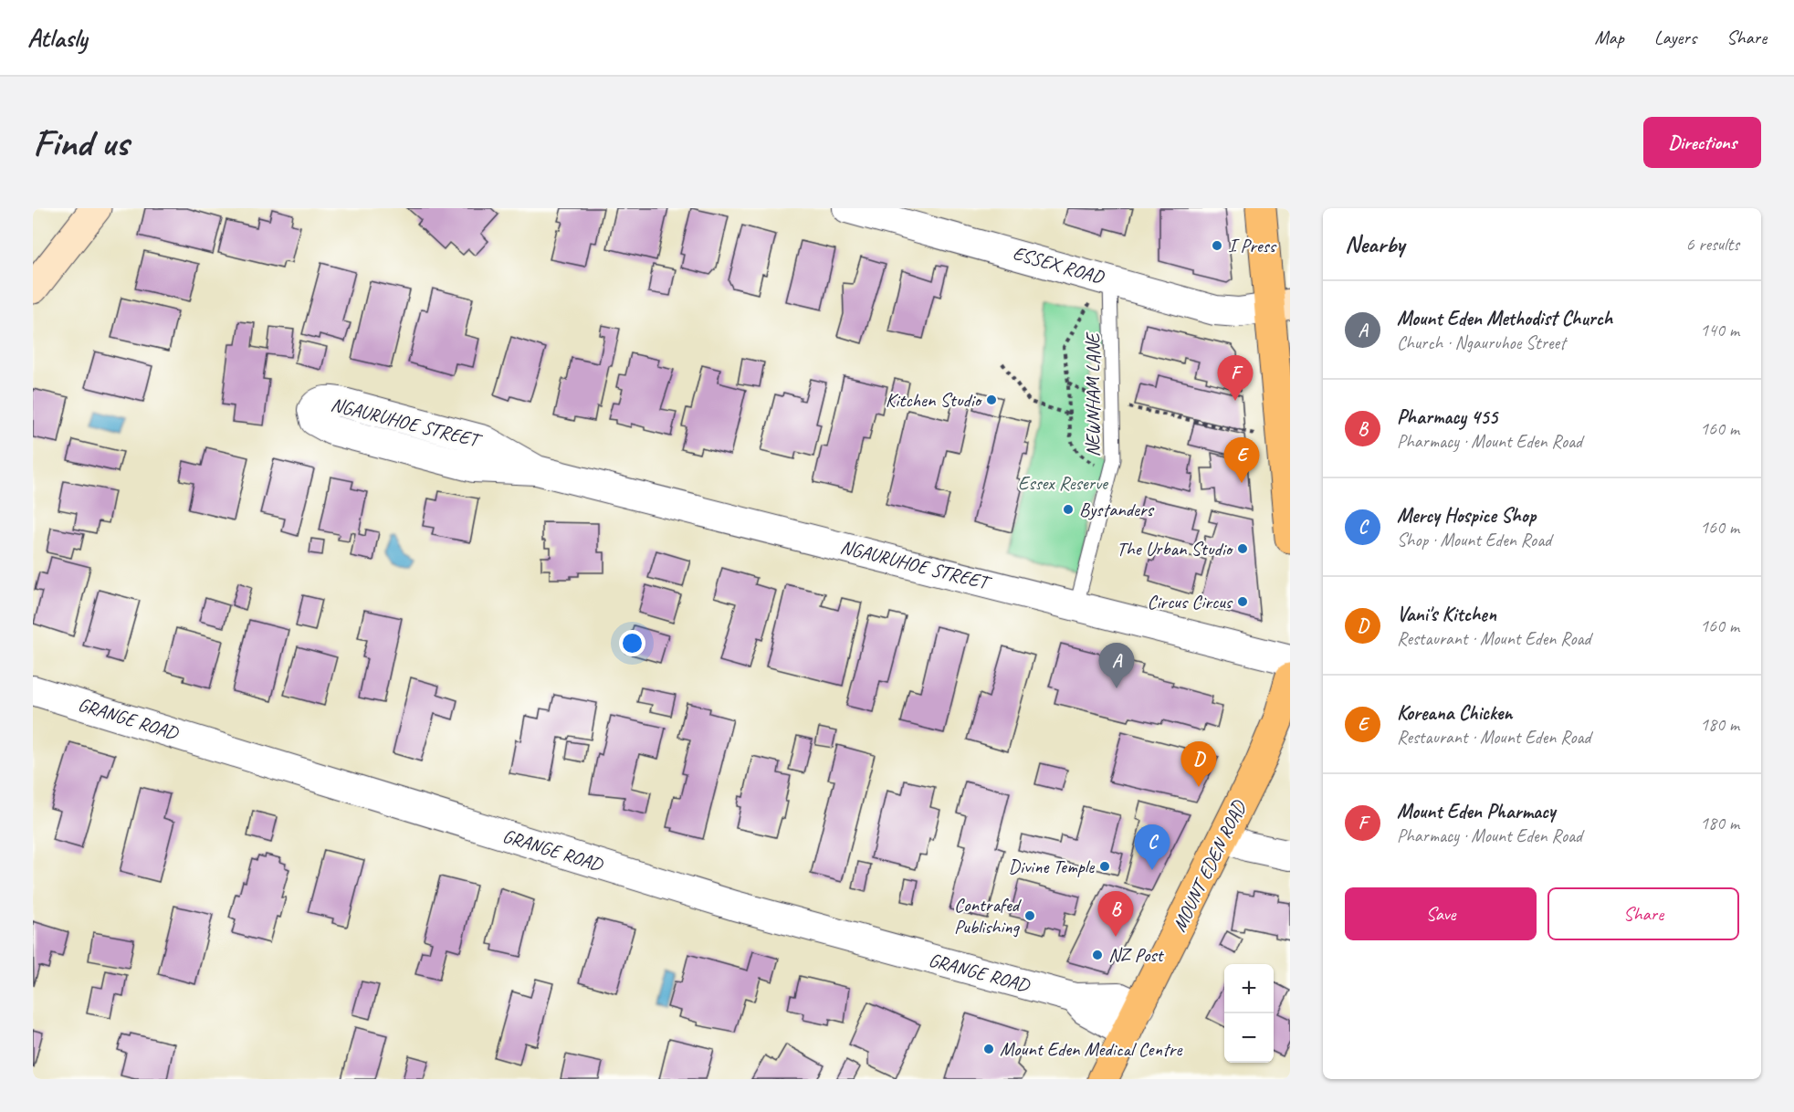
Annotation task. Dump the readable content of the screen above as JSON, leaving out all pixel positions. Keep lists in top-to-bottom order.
{
  "streets": {
    "main road": ["MOUNT EDEN ROAD"],
    "street": ["ESSEX ROAD", "NGAURUHOE STREET", "GRANGE ROAD"],
    "lane": ["NEWNHAM LANE"]
  },
  "crossings": [
    ["ESSEX ROAD", "NEWNHAM LANE"],
    ["NEWNHAM LANE", "NGAURUHOE STREET"],
    ["GRANGE ROAD", "MOUNT EDEN ROAD"]
  ],
  "parks": ["Essex Reserve"],
  "places": [
    "I Press",
    "Kitchen Studio",
    "Bystanders",
    "The Urban Studio",
    "Circus Circus",
    "Divine Temple",
    "Contrafed Publishing",
    "NZ Post",
    "Mount Eden Medical Centre"
  ],
  "page": {
    "header": "Atlasly",
    "nav": ["Map", "Layers", "Share"],
    "buttons": [
      "Directions",
      ["Save", "Share"]
    ],
    "title": "Find us",
    "heading": ["Nearby", "6 results"],
    "list": [
      {
        "mark": "A",
        "name": "Mount Eden Methodist Church",
        "note": "Church · Ngauruhoe Street",
        "value": "140 m"
      },
      {
        "mark": "B",
        "name": "Pharmacy 455",
        "note": "Pharmacy · Mount Eden Road",
        "value": "160 m"
      },
      {
        "mark": "C",
        "name": "Mercy Hospice Shop",
        "note": "Shop · Mount Eden Road",
        "value": "160 m"
      },
      {
        "mark": "D",
        "name": "Vani's Kitchen",
        "note": "Restaurant · Mount Eden Road",
        "value": "160 m"
      },
      {
        "mark": "E",
        "name": "Koreana Chicken",
        "note": "Restaurant · Mount Eden Road",
        "value": "180 m"
      },
      {
        "mark": "F",
        "name": "Mount Eden Pharmacy",
        "note": "Pharmacy · Mount Eden Road",
        "value": "180 m"
      }
    ],
    "pins": [
      "F",
      "E",
      "A",
      "D",
      "C",
      "B"
    ],
    "map_buttons": ["+", "−"]
  }
}
